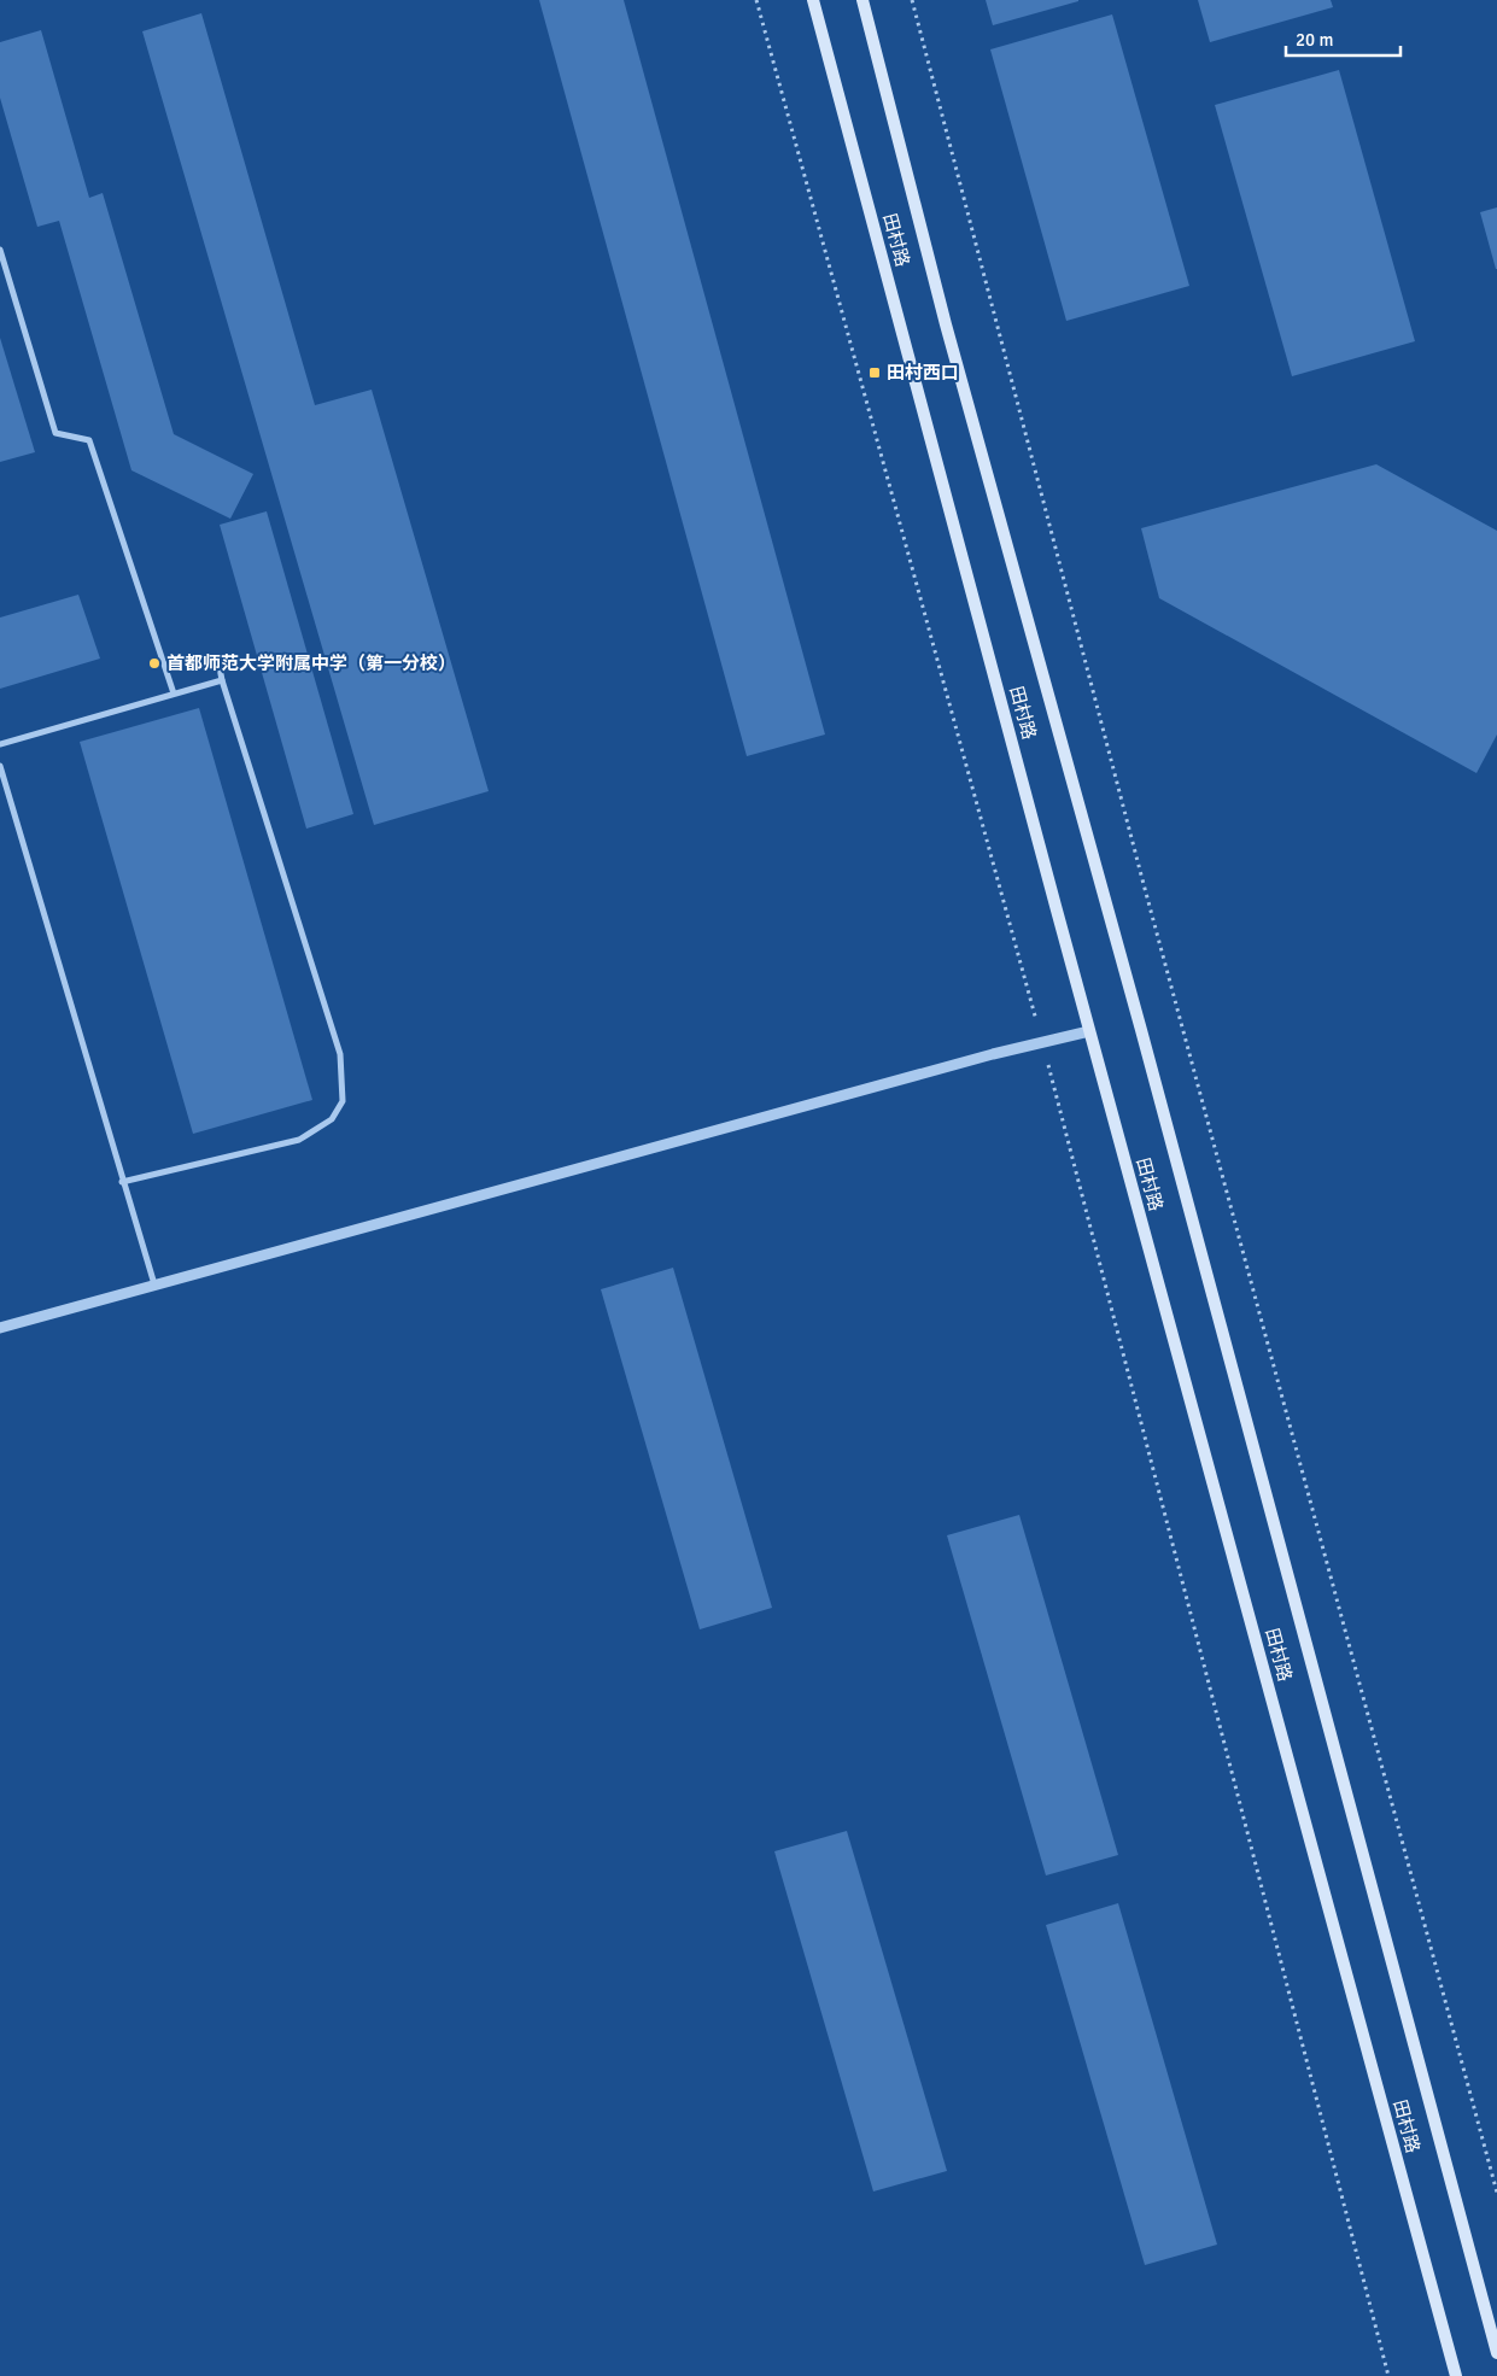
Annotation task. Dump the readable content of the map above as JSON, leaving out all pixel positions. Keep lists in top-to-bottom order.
{
  "streets": {
    "main road": ["田村路"]
  },
  "places": {
    "transit": ["田村西口"],
    "other": ["首都师范大学附属中学（第一分校）"]
  },
  "scale_bar": "20 m"
}
